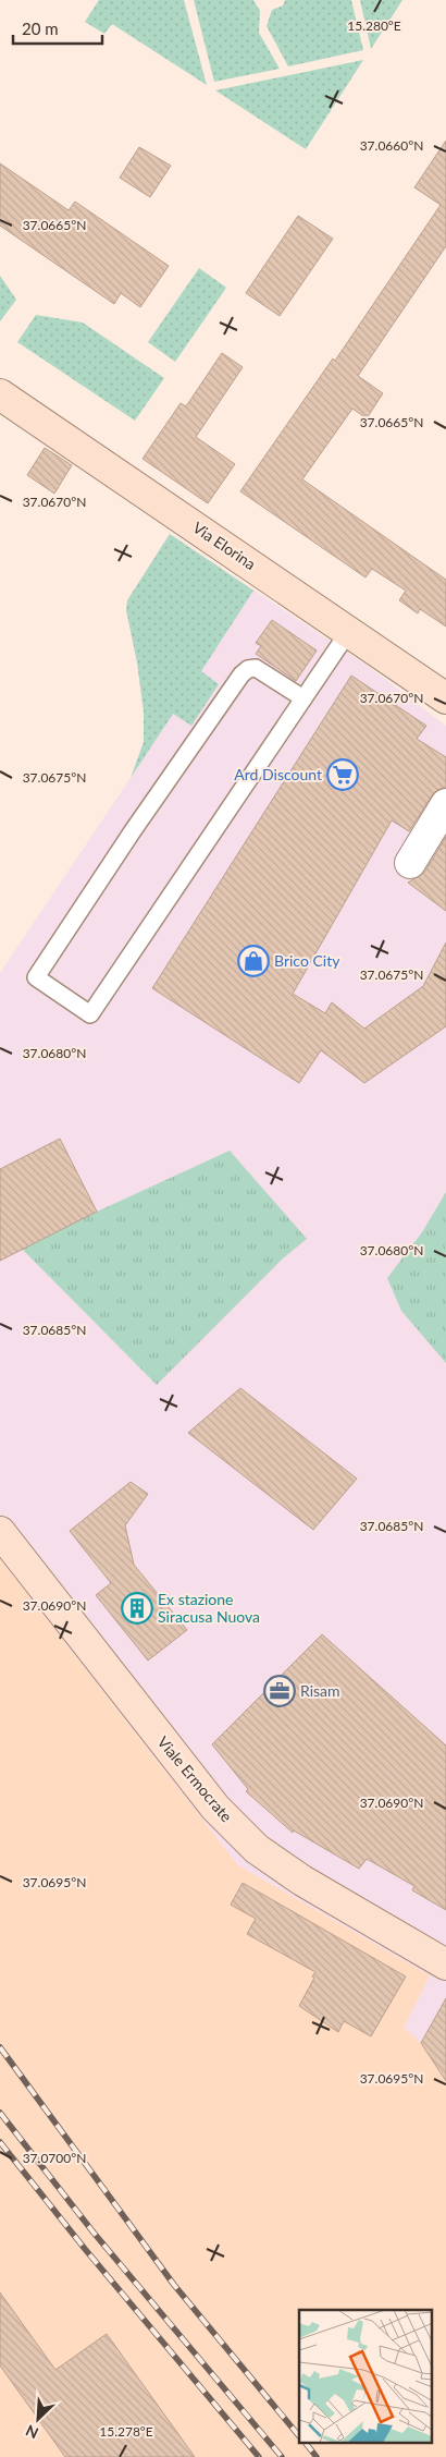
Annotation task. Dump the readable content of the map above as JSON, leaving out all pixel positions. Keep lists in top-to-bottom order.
{
  "streets": {
    "main road": ["Via Elorina", "Viale Ermocrate"]
  },
  "places": {
    "supermarket": ["Ard Discount"],
    "shop": ["Brico City"],
    "building": ["Ex stazione Siracusa Nuova"],
    "office": ["Risam"]
  },
  "scale_bar": "20 m",
  "north": "bottom left",
  "coordinates": [
    "15.280°E",
    "37.0660°N",
    "37.0665°N",
    "37.0670°N",
    "37.0675°N",
    "37.0680°N",
    "37.0685°N",
    "37.0690°N",
    "37.0695°N",
    "37.0700°N",
    "15.278°E"
  ]
}
